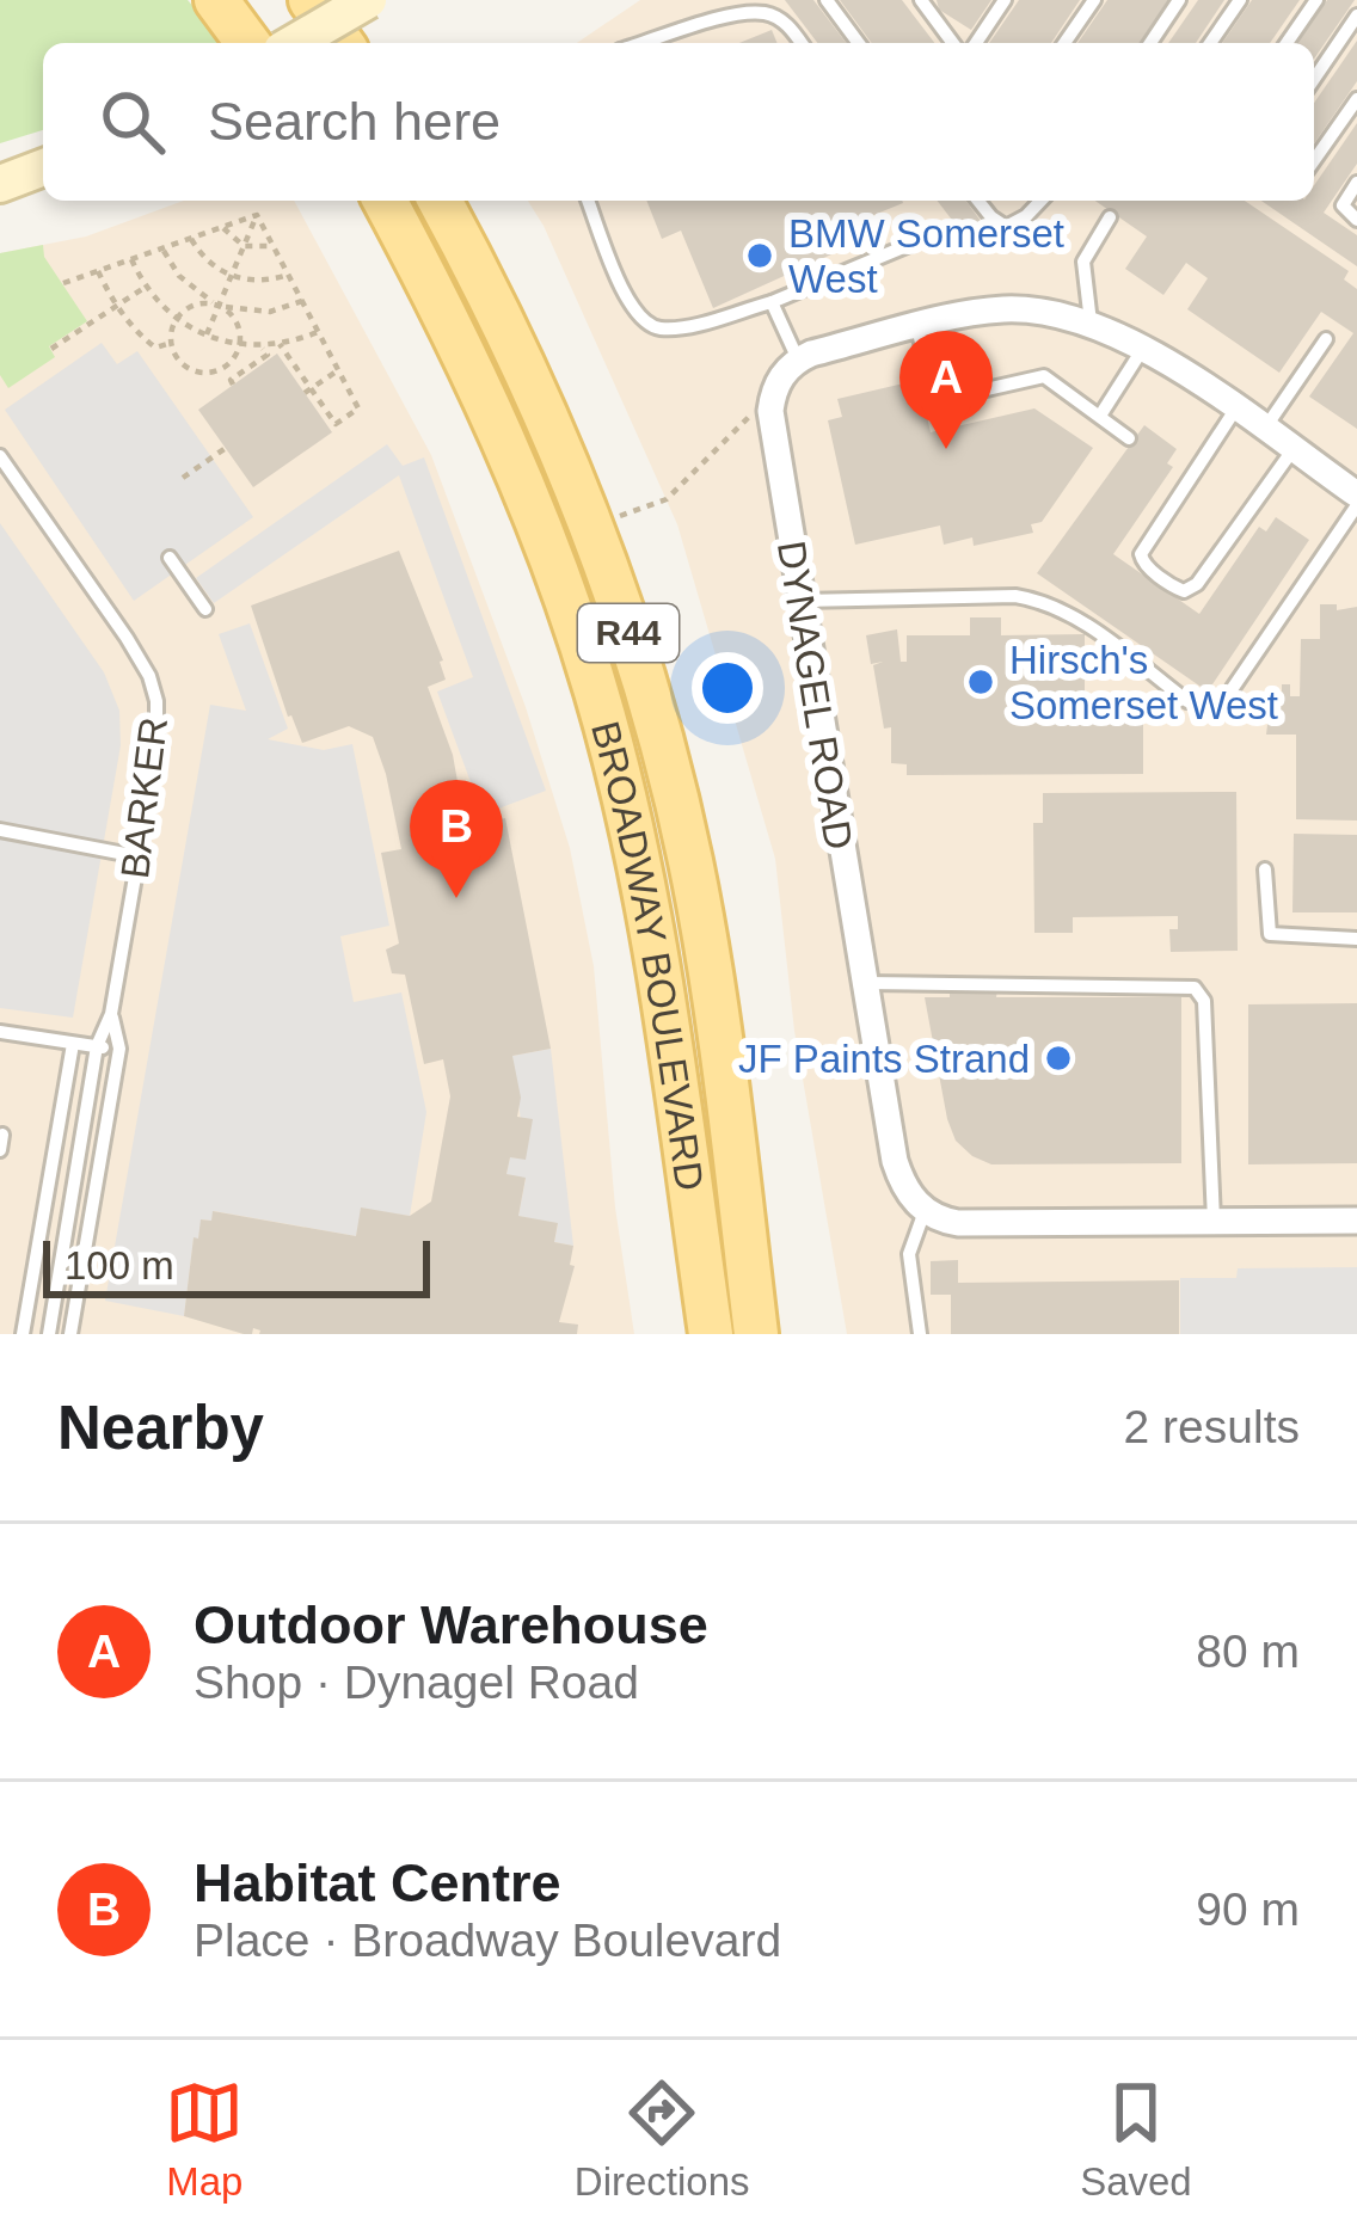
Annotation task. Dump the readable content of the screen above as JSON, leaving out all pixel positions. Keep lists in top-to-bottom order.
{
  "streets": {
    "main road": ["R44", "BROADWAY BOULEVARD"],
    "street": ["DYNAGEL ROAD"],
    "lane": ["BARKER"]
  },
  "places": ["BMW Somerset West", "Hirsch's Somerset West", "JF Paints Strand"],
  "scale_bar": "100 m",
  "page": {
    "search": "Search here",
    "pins": ["A", "B"],
    "scale": "100 m",
    "heading": ["Nearby", "2 results"],
    "list": [
      {
        "mark": "A",
        "name": "Outdoor Warehouse",
        "note": "Shop · Dynagel Road",
        "value": "80 m"
      },
      {
        "mark": "B",
        "name": "Habitat Centre",
        "note": "Place · Broadway Boulevard",
        "value": "90 m"
      }
    ],
    "nav": ["Map", "Directions", "Saved"]
  }
}
